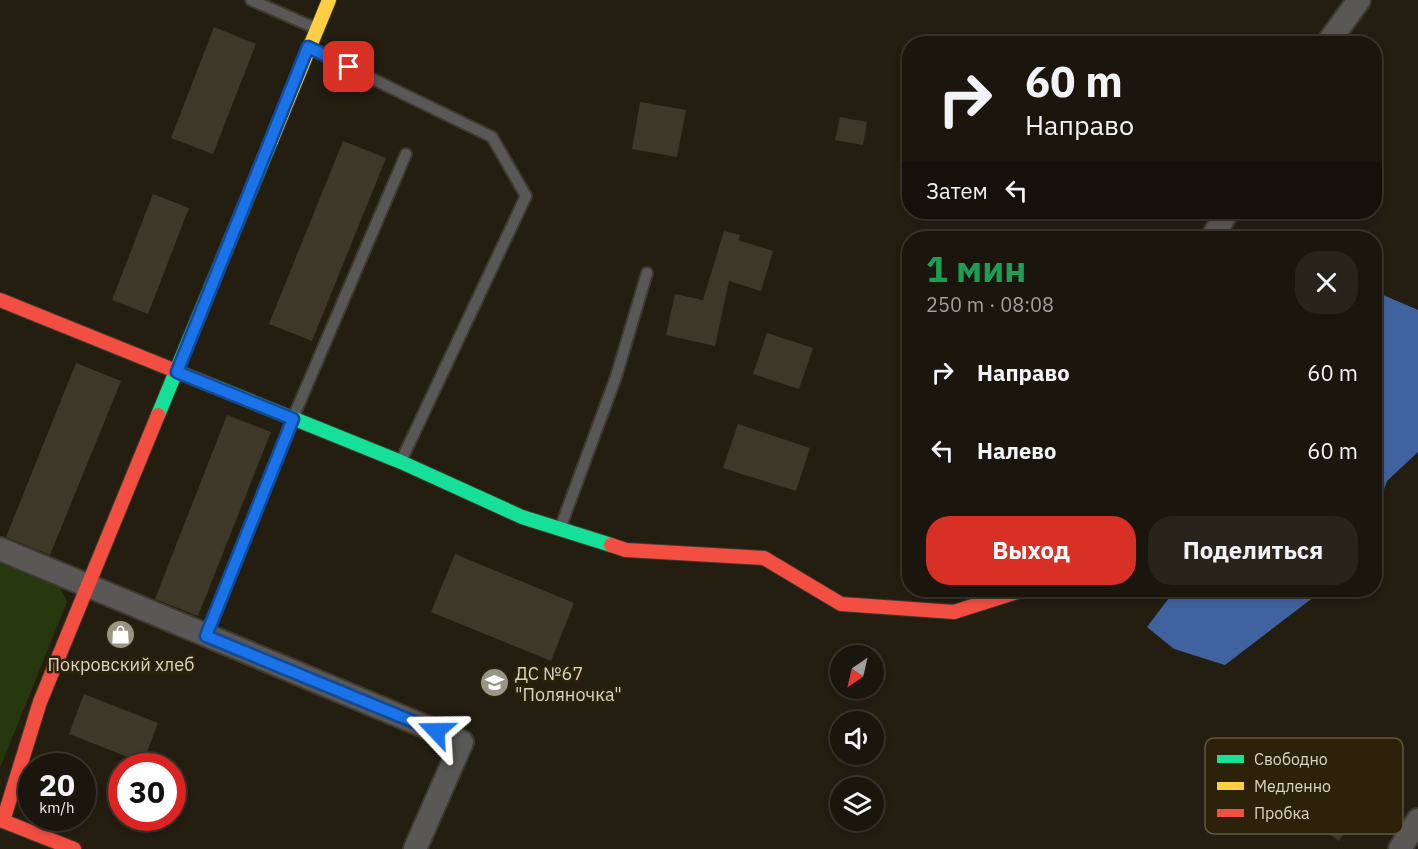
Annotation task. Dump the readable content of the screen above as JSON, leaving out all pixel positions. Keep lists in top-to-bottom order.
{
  "places": {
    "shop": ["Покровский хлеб"],
    "school or university": ["ДС №67 \"Поляночка\""]
  },
  "legend": ["Свободно", "Медленно", "Пробка"],
  "north": "bottom left",
  "page": {
    "turn": ["60 m", "Направо"],
    "then": "Затем",
    "heading": ["1 мин", "250 m · 08:08"],
    "list": [
      {
        "name": "Направо",
        "value": "60 m"
      },
      {
        "name": "Налево",
        "value": "60 m"
      }
    ],
    "buttons": ["Выход", "Поделиться"],
    "speed": "20 km/h",
    "limit": "30"
  }
}
